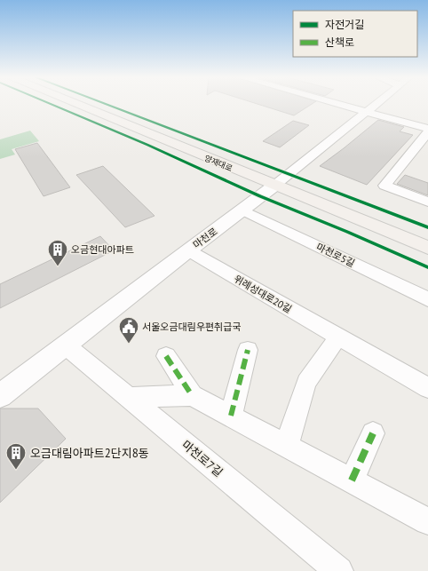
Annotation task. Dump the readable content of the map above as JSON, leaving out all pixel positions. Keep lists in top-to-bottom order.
{
  "streets": {
    "main road": ["양재대로"],
    "street": [
      "마천로",
      "마천로5길",
      "위례성대로20길",
      "마천로7길"
    ]
  },
  "crossings": [
    ["양재대로", "마천로"],
    ["마천로", "마천로5길"],
    ["마천로", "위례성대로20길"],
    ["마천로", "마천로7길"]
  ],
  "places": {
    "building": ["오금현대아파트", "오금대림아파트2단지8동"],
    "public building": ["서울오금대림우편취급국"]
  },
  "legend": ["자전거길", "산책로"]
}
